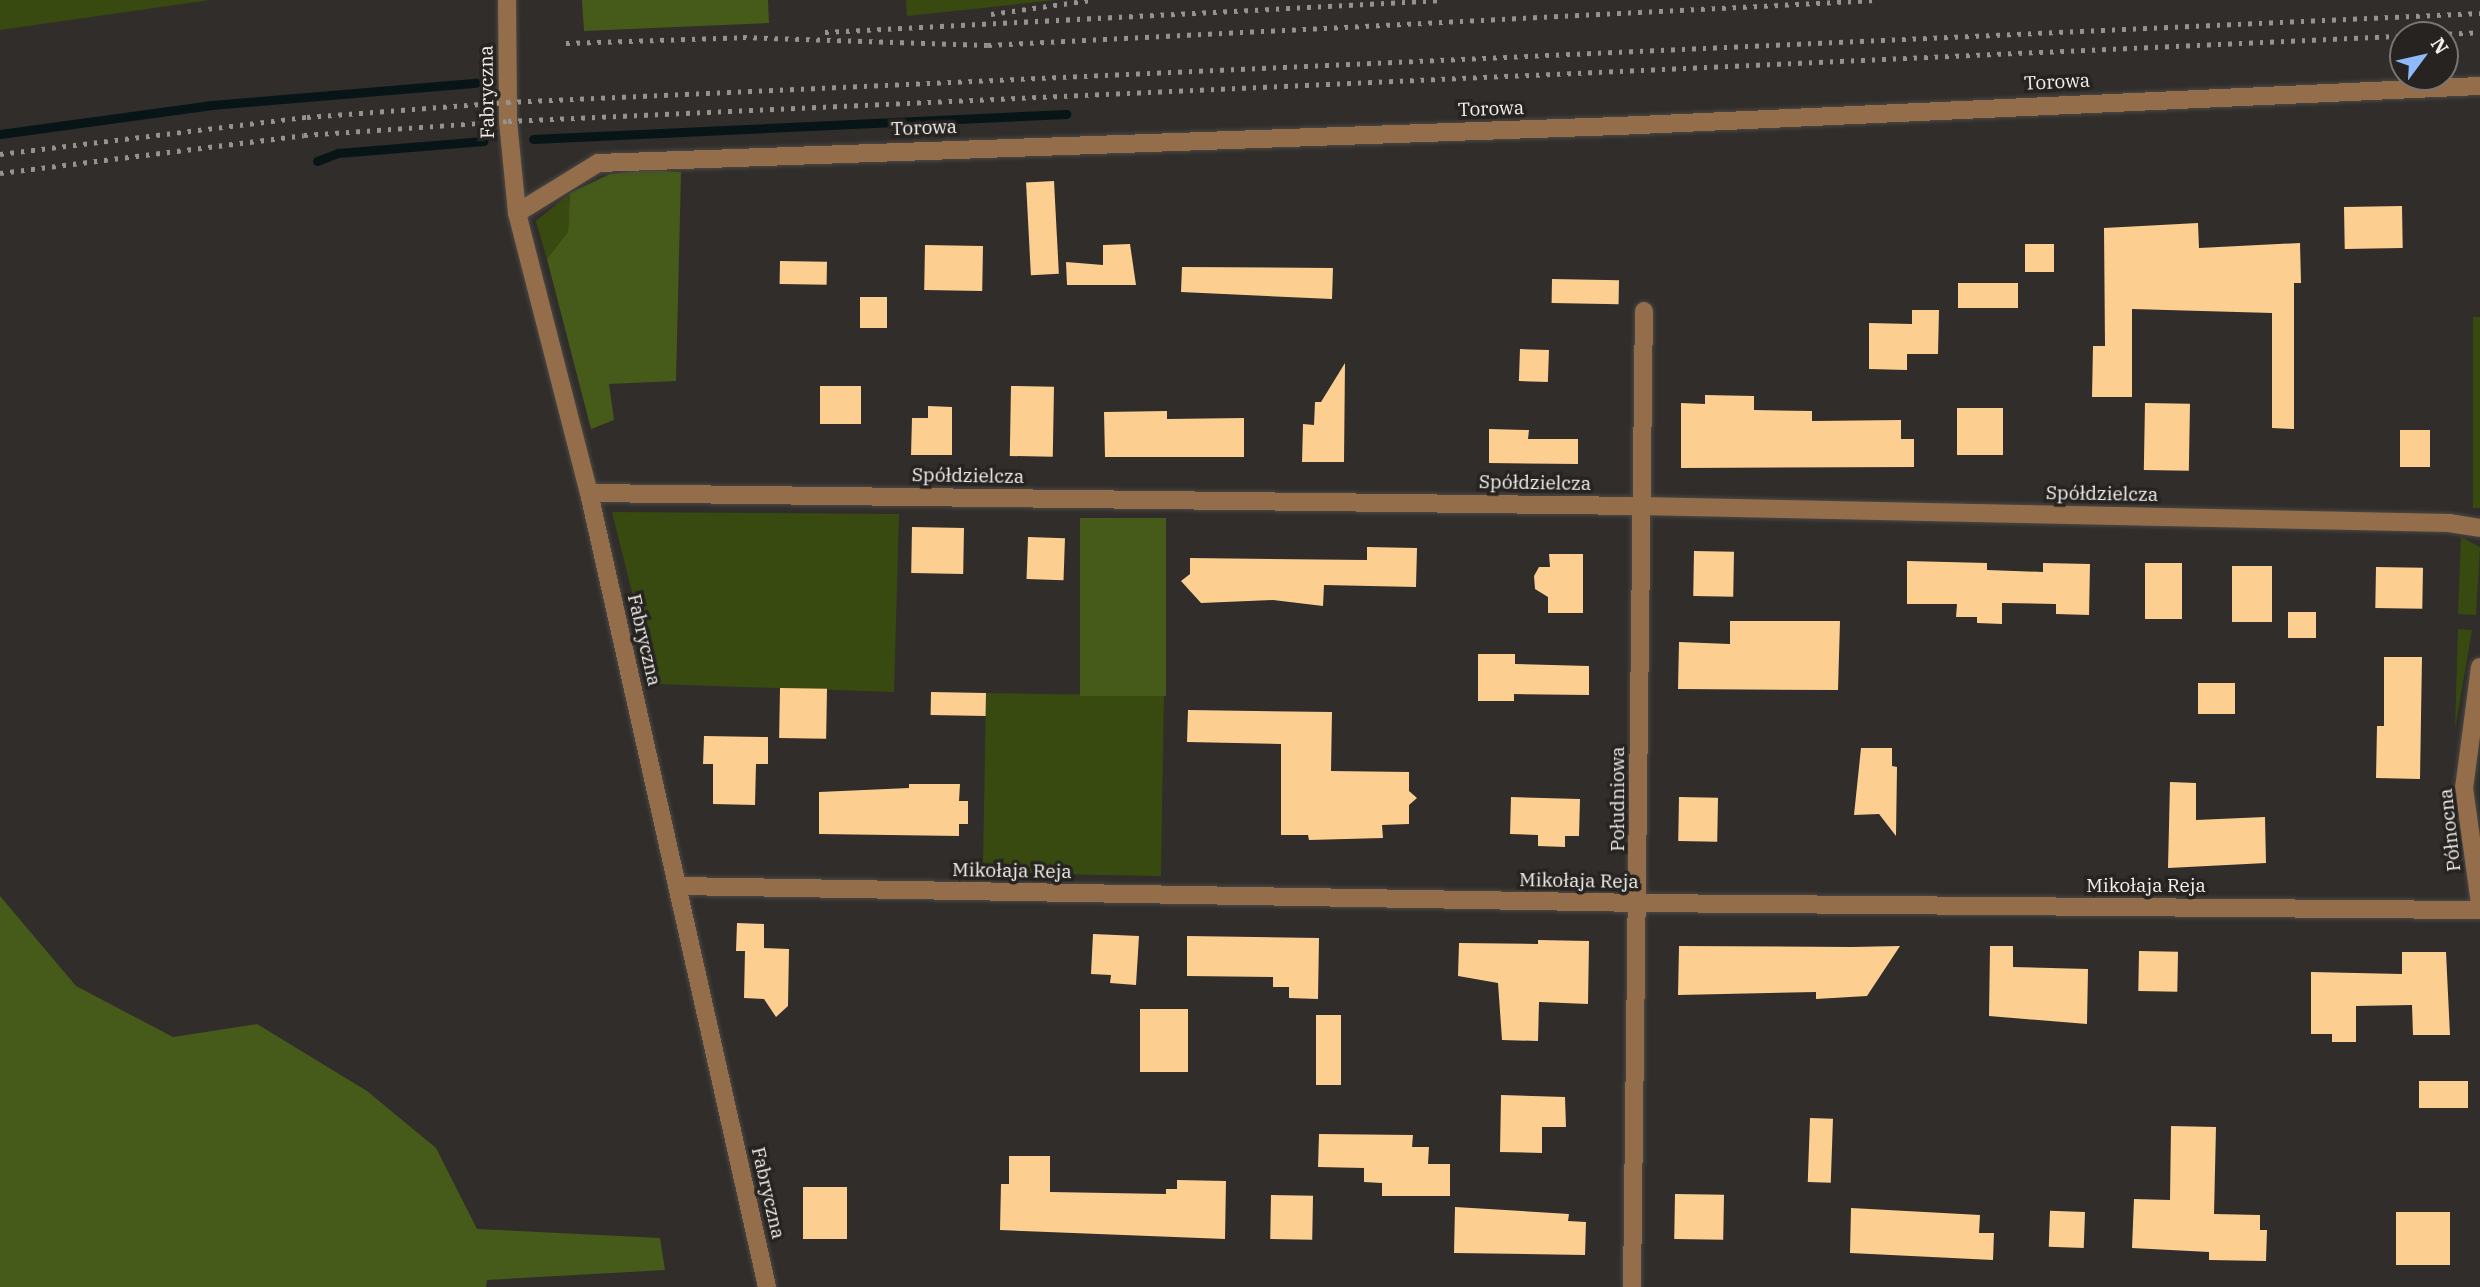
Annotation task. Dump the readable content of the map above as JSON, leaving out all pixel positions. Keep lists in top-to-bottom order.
{
  "streets": {
    "street": [
      "Torowa",
      "Fabryczna",
      "Spółdzielcza",
      "Południowa",
      "Północna",
      "Mikołaja Reja"
    ]
  },
  "crossings": [
    ["Torowa", "Fabryczna"],
    ["Fabryczna", "Spółdzielcza"],
    ["Fabryczna", "Mikołaja Reja"],
    ["Spółdzielcza", "Południowa"],
    ["Południowa", "Mikołaja Reja"]
  ],
  "north": "top right"
}
